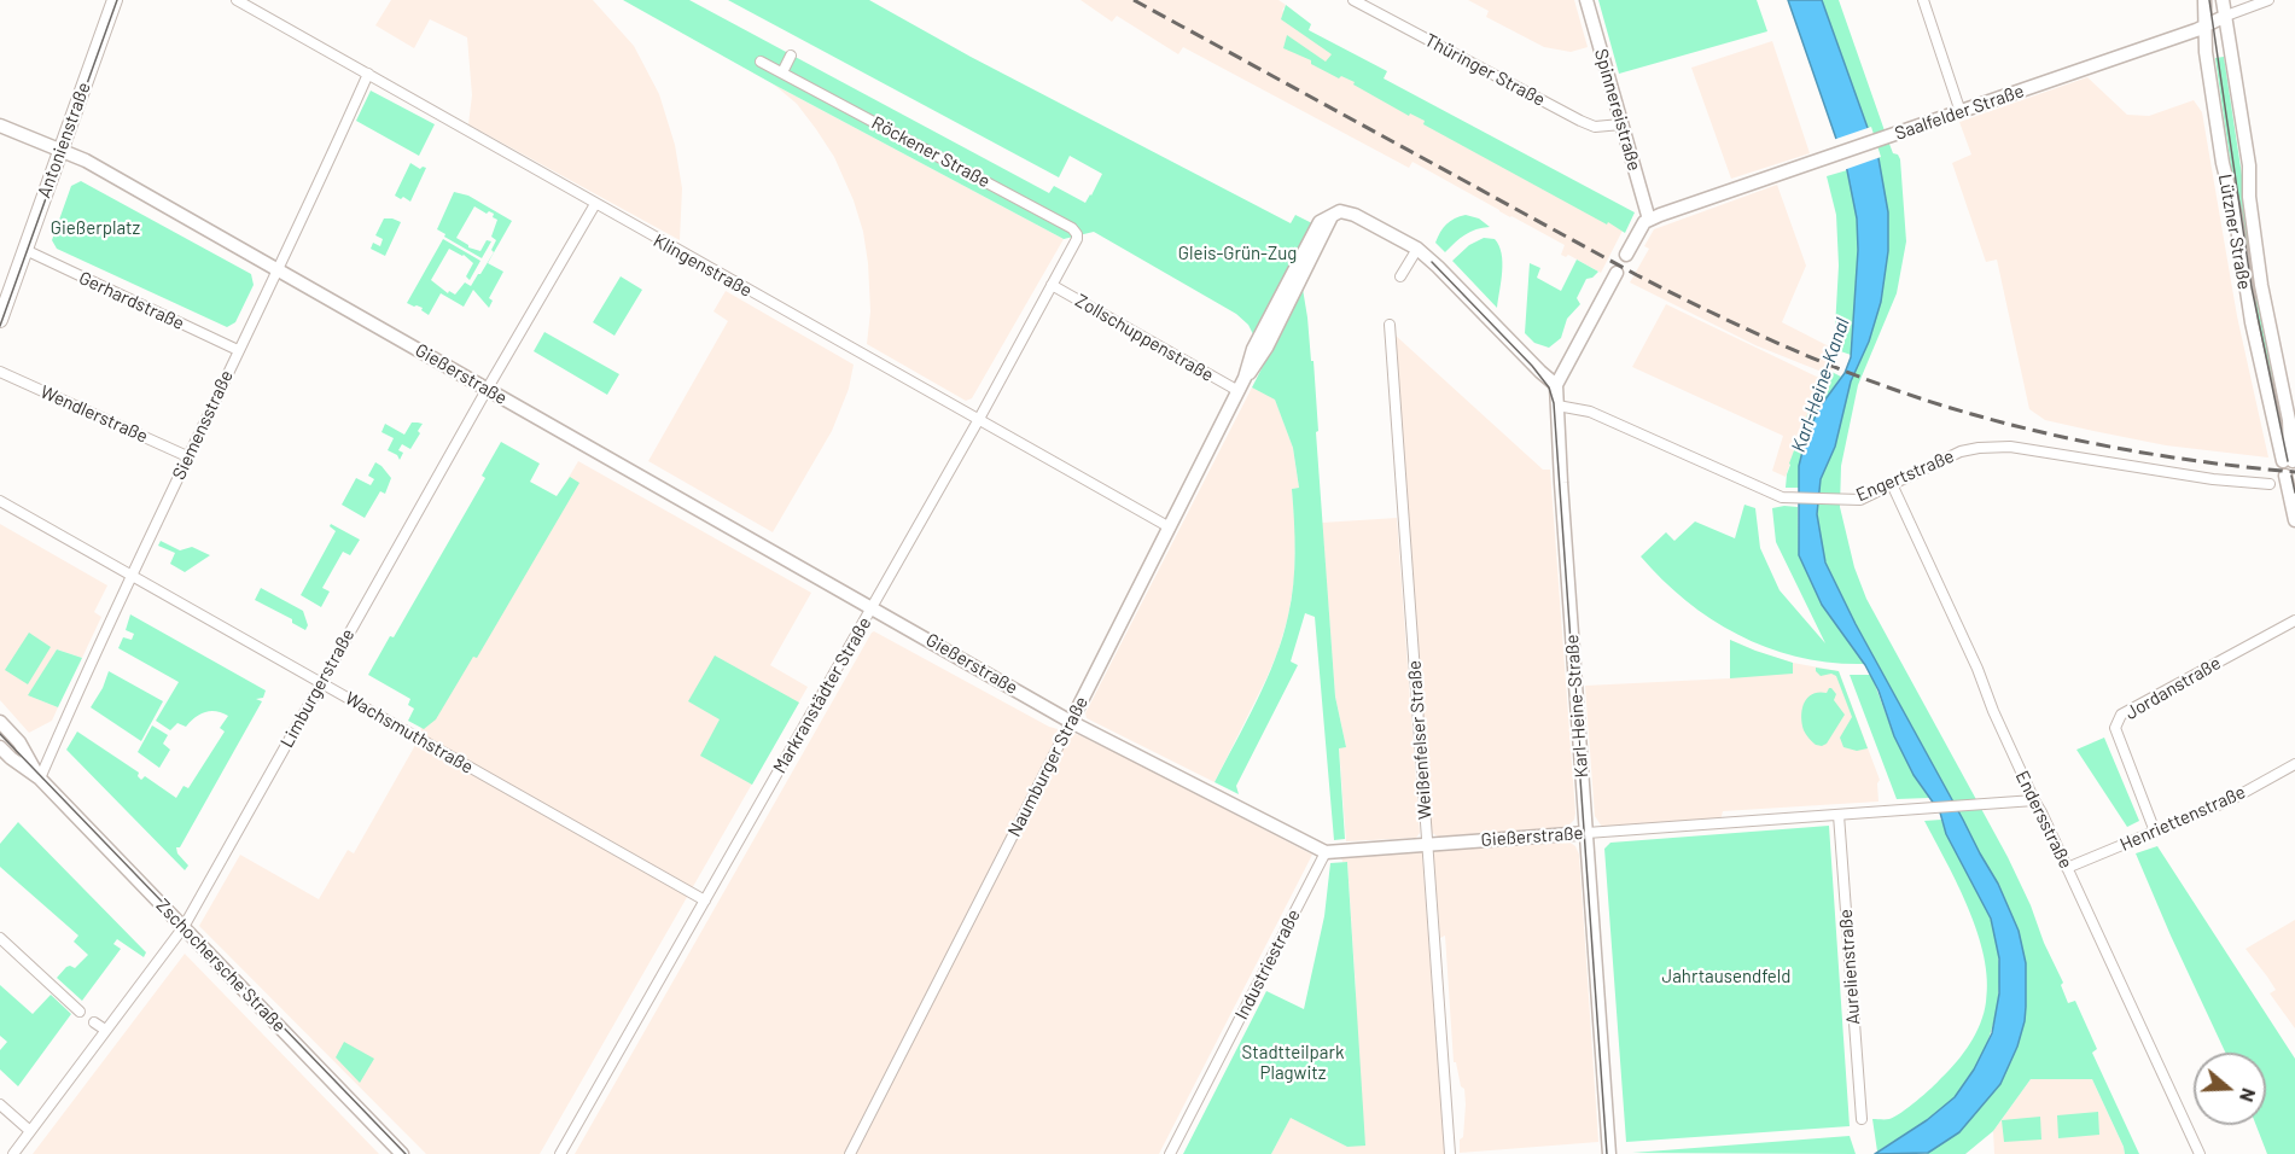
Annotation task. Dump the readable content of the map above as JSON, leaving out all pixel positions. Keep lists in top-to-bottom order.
{
  "streets": {
    "main road": ["Antonienstraße"],
    "street": [
      "Thüringer Straße",
      "Spinnereistraße",
      "Saalfelder Straße",
      "Röckener Straße",
      "Lützner Straße",
      "Klingenstraße",
      "Gerhardstraße",
      "Zollschuppenstraße",
      "Gießerstraße",
      "Wendlerstraße",
      "Siemensstraße",
      "Engertstraße",
      "Limburgerstraße",
      "Jordanstraße",
      "Markranstädter Straße",
      "Karl-Heine-Straße",
      "Wachsmuthstraße",
      "Weißenfelser Straße",
      "Naumburger Straße",
      "Henriettenstraße",
      "Endersstraße",
      "Industriestraße",
      "Zschochersche Straße",
      "Aurelienstraße"
    ]
  },
  "crossings": [
    ["Thüringer Straße", "Spinnereistraße"],
    ["Spinnereistraße", "Saalfelder Straße"],
    ["Saalfelder Straße", "Lützner Straße"],
    ["Antonienstraße", "Gerhardstraße"],
    ["Antonienstraße", "Gießerstraße"],
    ["Röckener Straße", "Markranstädter Straße"],
    ["Klingenstraße", "Siemensstraße"],
    ["Klingenstraße", "Limburgerstraße"],
    ["Klingenstraße", "Markranstädter Straße"],
    ["Klingenstraße", "Naumburger Straße"],
    ["Gerhardstraße", "Siemensstraße"],
    ["Zollschuppenstraße", "Markranstädter Straße"],
    ["Zollschuppenstraße", "Naumburger Straße"],
    ["Gießerstraße", "Siemensstraße"],
    ["Gießerstraße", "Limburgerstraße"],
    ["Gießerstraße", "Markranstädter Straße"],
    ["Gießerstraße", "Karl-Heine-Straße"],
    ["Gießerstraße", "Weißenfelser Straße"],
    ["Gießerstraße", "Naumburger Straße"],
    ["Gießerstraße", "Endersstraße"],
    ["Gießerstraße", "Industriestraße"],
    ["Gießerstraße", "Aurelienstraße"],
    ["Wendlerstraße", "Siemensstraße"],
    ["Siemensstraße", "Wachsmuthstraße"],
    ["Siemensstraße", "Zschochersche Straße"],
    ["Engertstraße", "Karl-Heine-Straße"],
    ["Engertstraße", "Endersstraße"],
    ["Limburgerstraße", "Wachsmuthstraße"],
    ["Limburgerstraße", "Zschochersche Straße"],
    ["Jordanstraße", "Henriettenstraße"],
    ["Markranstädter Straße", "Wachsmuthstraße"],
    ["Henriettenstraße", "Endersstraße"]
  ],
  "water": ["Karl-Heine-Kanal"],
  "parks": [
    "Gießerplatz",
    "Gleis-Grün-Zug",
    "Jahrtausendfeld",
    "Stadtteilpark Plagwitz"
  ],
  "north": "right"
}
